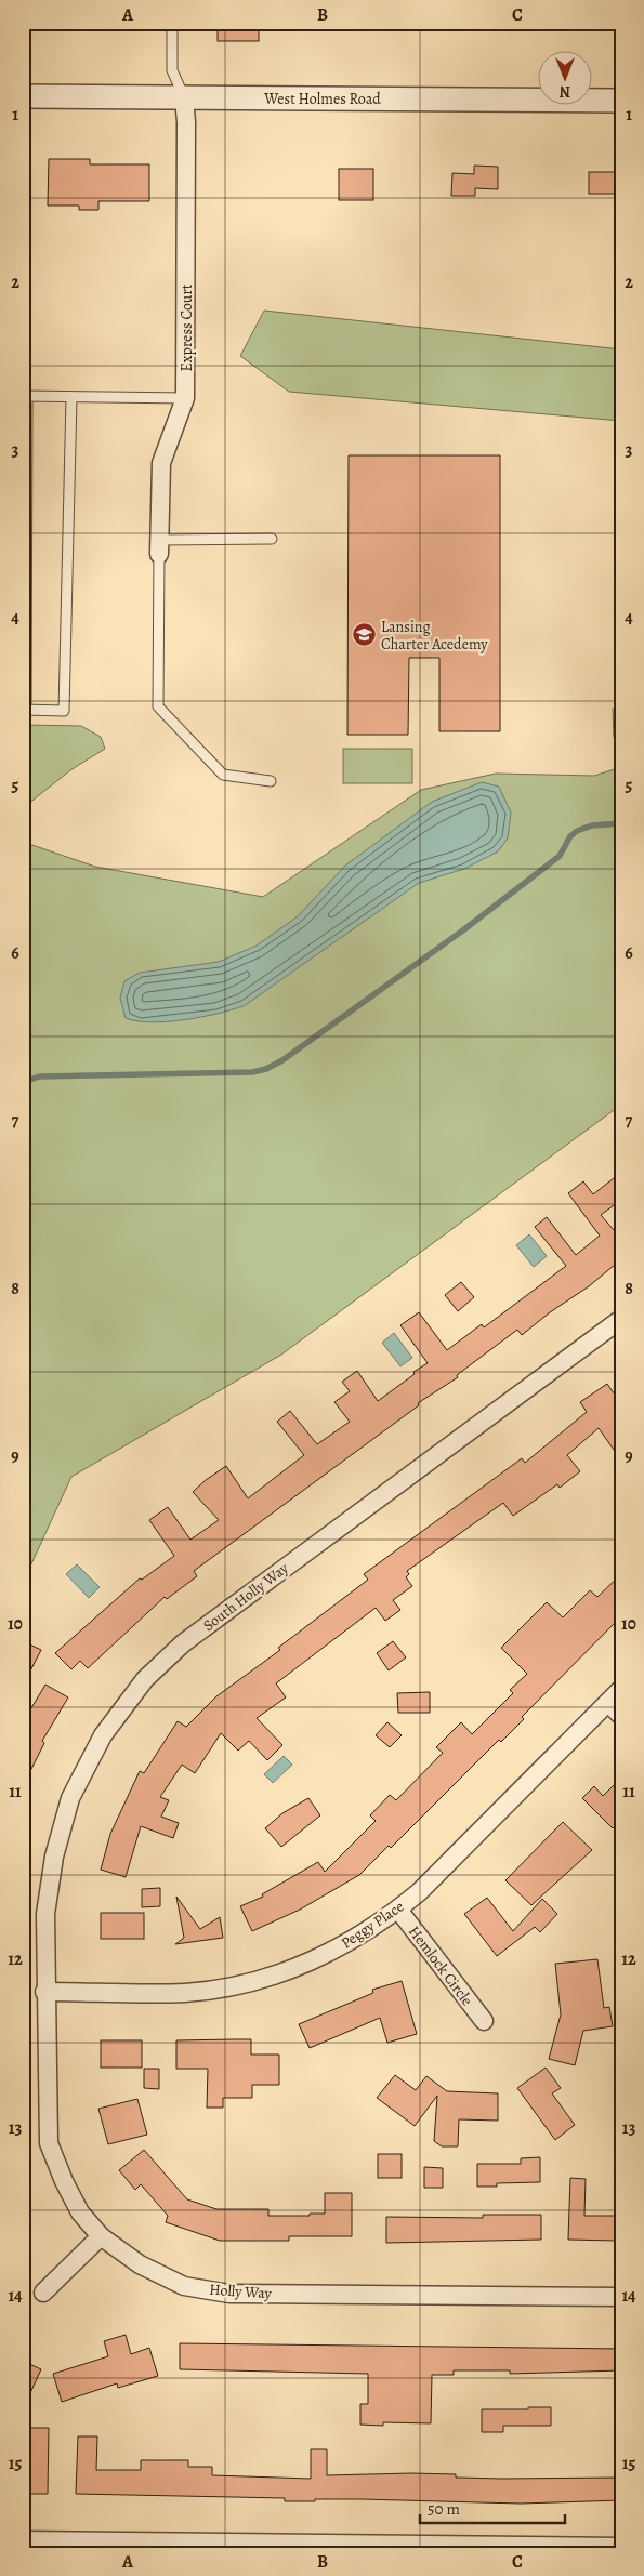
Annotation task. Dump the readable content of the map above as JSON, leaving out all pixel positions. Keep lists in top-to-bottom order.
{
  "streets": {
    "street": [
      "West Holmes Road",
      "Express Court",
      "South Holly Way",
      "Peggy Place",
      "Hemlock Circle",
      "Holly Way"
    ]
  },
  "crossings": [
    ["West Holmes Road", "Express Court"],
    ["South Holly Way", "Peggy Place"],
    ["South Holly Way", "Holly Way"],
    ["Peggy Place", "Hemlock Circle"],
    ["Peggy Place", "Holly Way"]
  ],
  "places": {
    "school or university": ["Lansing Charter Acedemy"]
  },
  "scale_bar": "50 m",
  "north": "bottom",
  "grid": {
    "columns": ["A", "B", "C"],
    "rows": [
      "1",
      "2",
      "3",
      "4",
      "5",
      "6",
      "7",
      "8",
      "9",
      "10",
      "11",
      "12",
      "13",
      "14",
      "15"
    ]
  }
}
